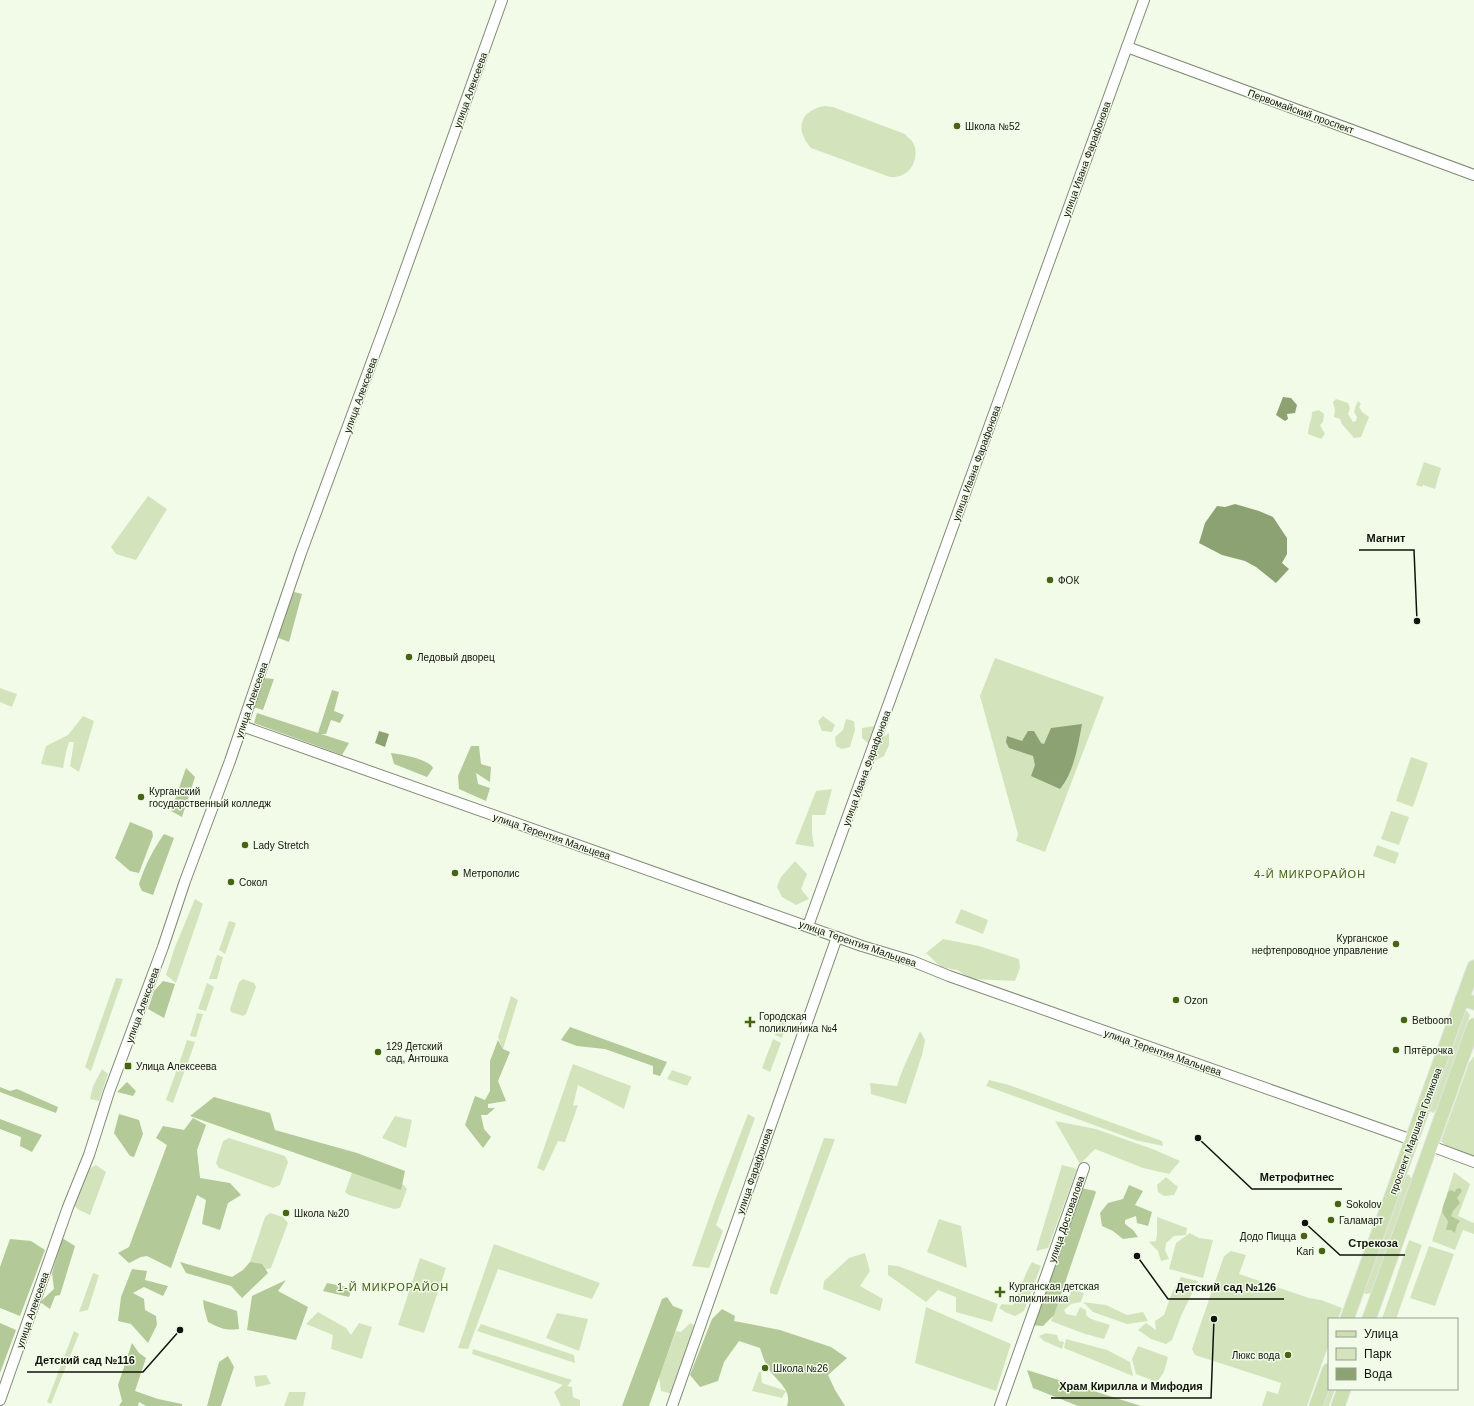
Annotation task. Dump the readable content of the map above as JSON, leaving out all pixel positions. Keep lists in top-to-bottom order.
{
  "streets": {
    "main road": ["улица Терентия Мальцева", "проспект Маршала Голикова"],
    "street": [
      "улица Алексеева",
      "Первомайский проспект",
      "улица Ивана Фарафонова",
      "улица Фарафонова",
      "улица Достовалова"
    ]
  },
  "crossings": [
    ["улица Алексеева", "улица Терентия Мальцева"],
    ["Первомайский проспект", "улица Ивана Фарафонова"],
    ["улица Ивана Фарафонова", "улица Терентия Мальцева"],
    ["улица Терентия Мальцева", "проспект Маршала Голикова"],
    ["улица Терентия Мальцева", "улица Фарафонова"]
  ],
  "districts": ["4-Й МИКРОРАЙОН", "1-Й МИКРОРАЙОН"],
  "places": {
    "other": [
      "Школа №52",
      "ФОК",
      "Магнит",
      "Ледовый дворец",
      "Курганский государственный колледж",
      "Lady Stretch",
      "Метрополис",
      "Сокол",
      "Курганское нефтепроводное управление",
      "Ozon",
      "Betboom",
      "Пятёрочка",
      "129 Детский сад, Антошка",
      "Метрофитнес",
      "Sokolov",
      "Школа №20",
      "Галамарт",
      "Стрекоза",
      "Додо Пицца",
      "Kari",
      "Детский сад №126",
      "Храм Кирилла и Мифодия",
      "Детский сад №116",
      "Люкс вода",
      "Школа №26"
    ],
    "health": ["Городская поликлиника №4", "Курганская детская поликлиника"],
    "transit": ["Улица Алексеева"]
  },
  "legend": ["Улица", "Парк", "Вода"]
}
